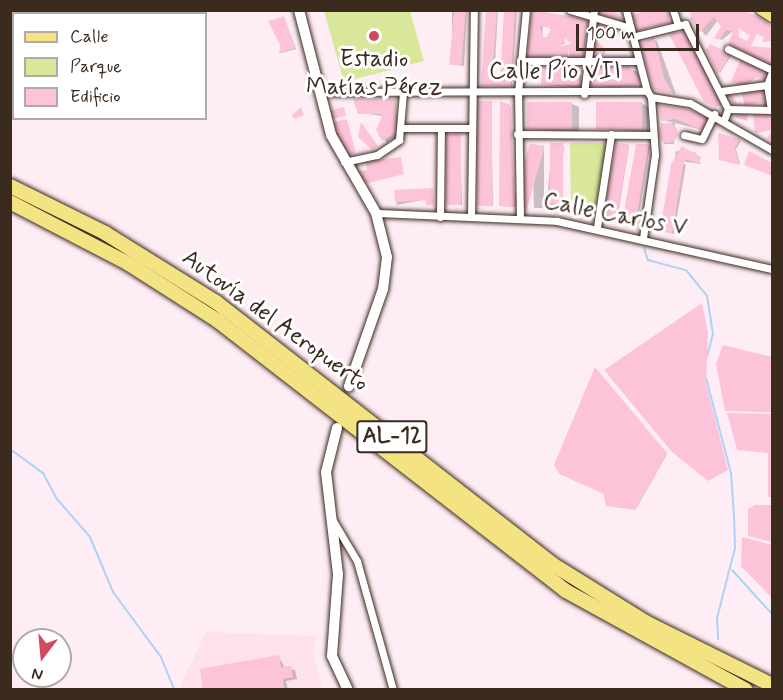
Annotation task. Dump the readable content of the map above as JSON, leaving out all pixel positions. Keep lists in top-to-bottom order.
{
  "streets": {
    "highway": ["Autovía del Aeropuerto", "AL-12"],
    "street": ["Calle Pío VII", "Calle Carlos V"]
  },
  "places": ["Estadio Matías Pérez"],
  "legend": ["Calle", "Parque", "Edificio"],
  "scale_bar": "100 m",
  "north": "bottom"
}
